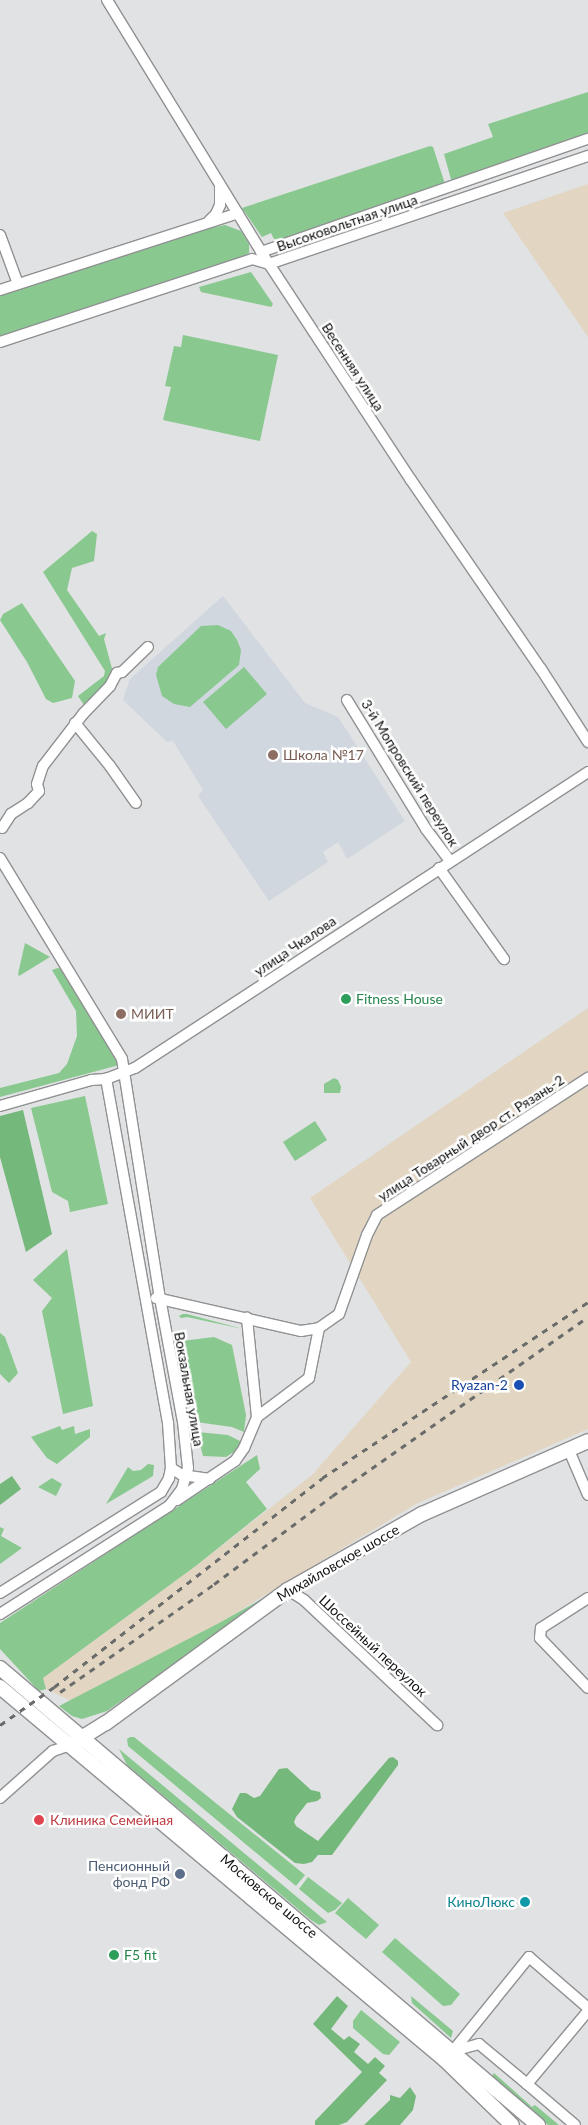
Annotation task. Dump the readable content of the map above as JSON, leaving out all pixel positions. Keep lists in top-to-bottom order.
{
  "streets": {
    "main road": ["Михайловское шоссе", "Московское шоссе"],
    "street": [
      "Высоковольтная улица",
      "Весенняя улица",
      "3-й Мопровский переулок",
      "улица Чкалова",
      "улица Товарный двор ст. Рязань-2",
      "Вокзальная улица",
      "Шоссейный переулок"
    ]
  },
  "crossings": [
    ["Высоковольтная улица", "Весенняя улица"],
    ["3-й Мопровский переулок", "улица Чкалова"],
    ["улица Чкалова", "Вокзальная улица"],
    ["Михайловское шоссе", "Шоссейный переулок"],
    ["Михайловское шоссе", "Московское шоссе"]
  ],
  "places": [
    "Школа №17",
    "Fitness House",
    "МИИТ",
    "Ryazan-2",
    "Клиника Семейная",
    "Пенсионный фонд РФ",
    "КиноЛюкс",
    "F5 fit"
  ]
}
